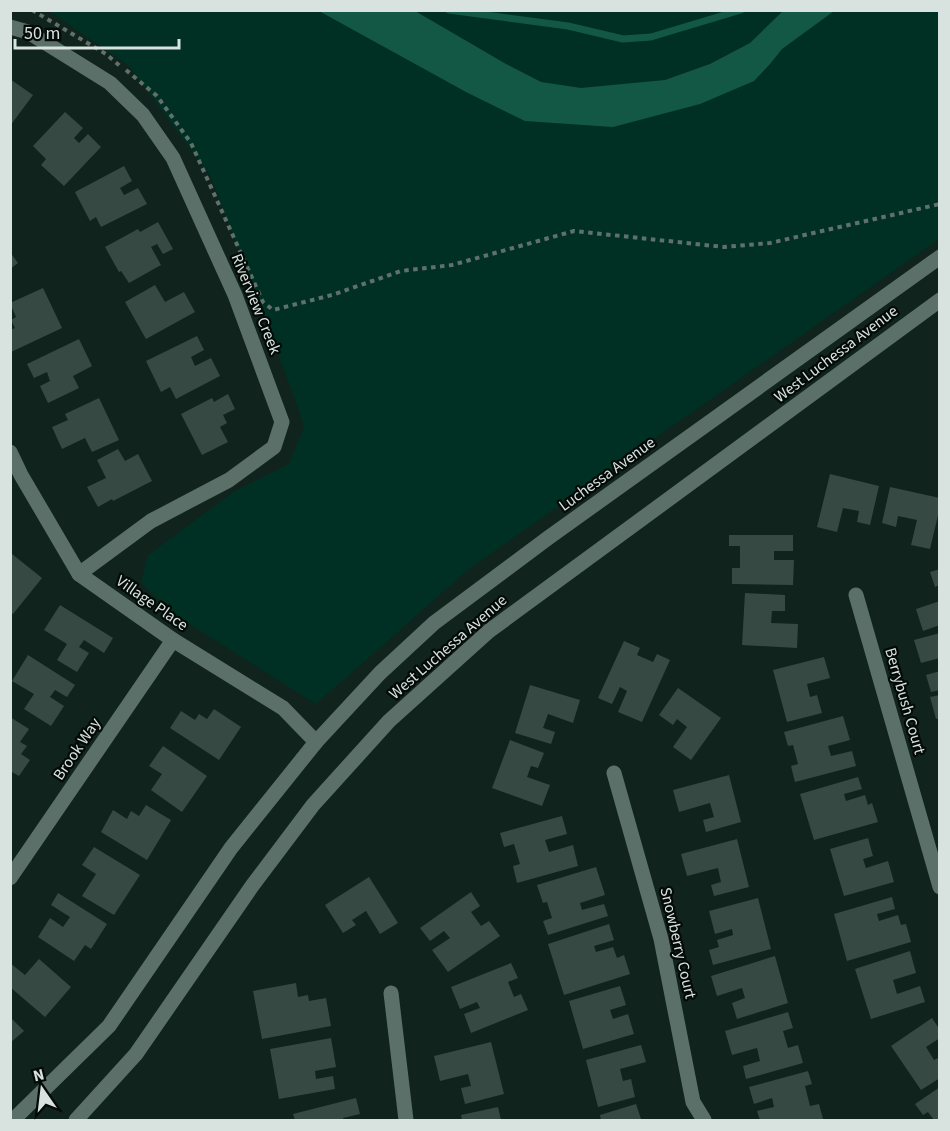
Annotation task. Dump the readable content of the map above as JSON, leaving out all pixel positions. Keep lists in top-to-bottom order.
{
  "streets": {
    "street": [
      "Riverview Creek",
      "West Luchessa Avenue",
      "Luchessa Avenue",
      "Village Place",
      "Berrybush Court",
      "Brook Way",
      "Snowberry Court"
    ]
  },
  "crossings": [
    ["Riverview Creek", "Village Place"],
    ["Luchessa Avenue", "Village Place"],
    ["Village Place", "Brook Way"]
  ],
  "scale_bar": "50 m",
  "north": "top"
}
